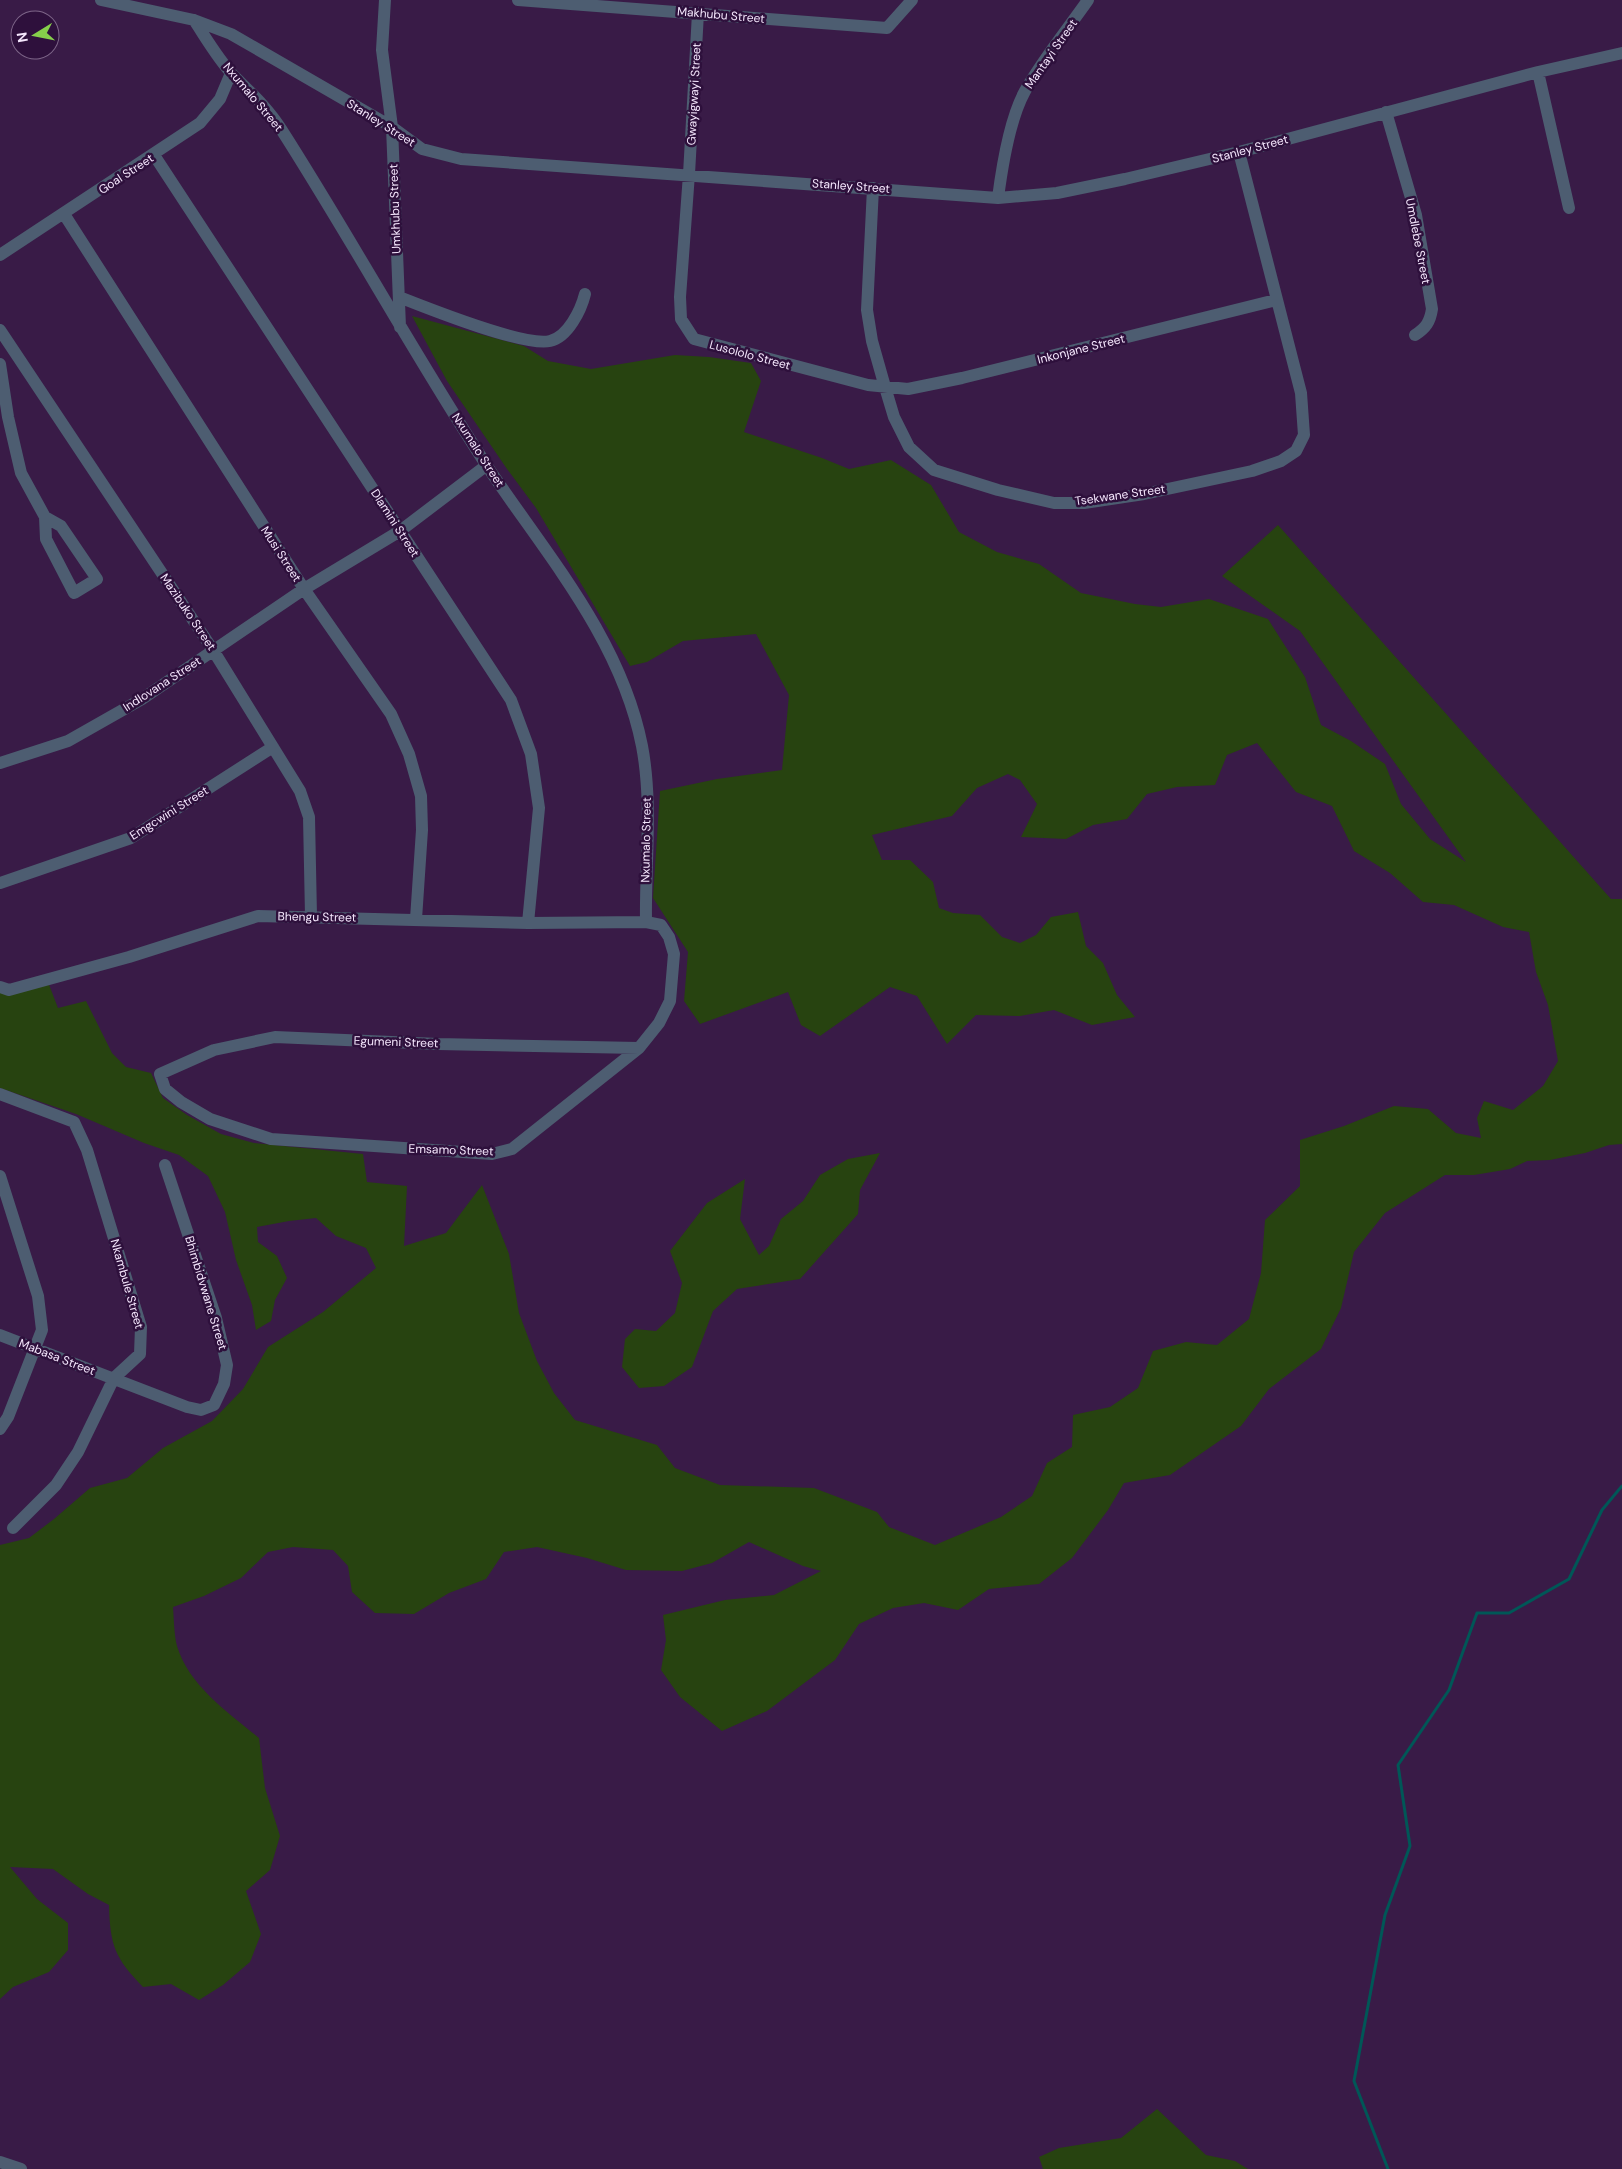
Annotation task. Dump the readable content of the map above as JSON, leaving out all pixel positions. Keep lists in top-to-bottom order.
{
  "streets": {
    "street": [
      "Makhubu Street",
      "Mantayi Street",
      "Gwayigwayi Street",
      "Nxumalo Street",
      "Stanley Street",
      "Goal Street",
      "Umkhubu Street",
      "Umdlebe Street",
      "Inkonjane Street",
      "Lusololo Street",
      "Tsekwane Street",
      "Dlamini Street",
      "Musi Street",
      "Mazibuko Street",
      "Indlovana Street",
      "Emgcwini Street",
      "Bhengu Street",
      "Egumeni Street",
      "Emsamo Street",
      "Nkambule Street",
      "Bhimbidvwane Street",
      "Mabasa Street"
    ]
  },
  "crossings": [
    ["Makhubu Street", "Gwayigwayi Street"],
    ["Mantayi Street", "Stanley Street"],
    ["Gwayigwayi Street", "Stanley Street"],
    ["Gwayigwayi Street", "Lusololo Street"],
    ["Nxumalo Street", "Stanley Street"],
    ["Nxumalo Street", "Goal Street"],
    ["Nxumalo Street", "Umkhubu Street"],
    ["Nxumalo Street", "Indlovana Street"],
    ["Nxumalo Street", "Bhengu Street"],
    ["Nxumalo Street", "Emsamo Street"],
    ["Stanley Street", "Umkhubu Street"],
    ["Stanley Street", "Umdlebe Street"],
    ["Stanley Street", "Lusololo Street"],
    ["Stanley Street", "Tsekwane Street"],
    ["Goal Street", "Dlamini Street"],
    ["Goal Street", "Musi Street"],
    ["Inkonjane Street", "Lusololo Street"],
    ["Inkonjane Street", "Tsekwane Street"],
    ["Lusololo Street", "Tsekwane Street"],
    ["Dlamini Street", "Indlovana Street"],
    ["Dlamini Street", "Bhengu Street"],
    ["Musi Street", "Indlovana Street"],
    ["Musi Street", "Bhengu Street"],
    ["Mazibuko Street", "Indlovana Street"],
    ["Mazibuko Street", "Emgcwini Street"],
    ["Mazibuko Street", "Bhengu Street"],
    ["Bhengu Street", "Emsamo Street"],
    ["Egumeni Street", "Emsamo Street"],
    ["Nkambule Street", "Bhimbidvwane Street"],
    ["Nkambule Street", "Mabasa Street"],
    ["Bhimbidvwane Street", "Mabasa Street"]
  ],
  "north": "left"
}
